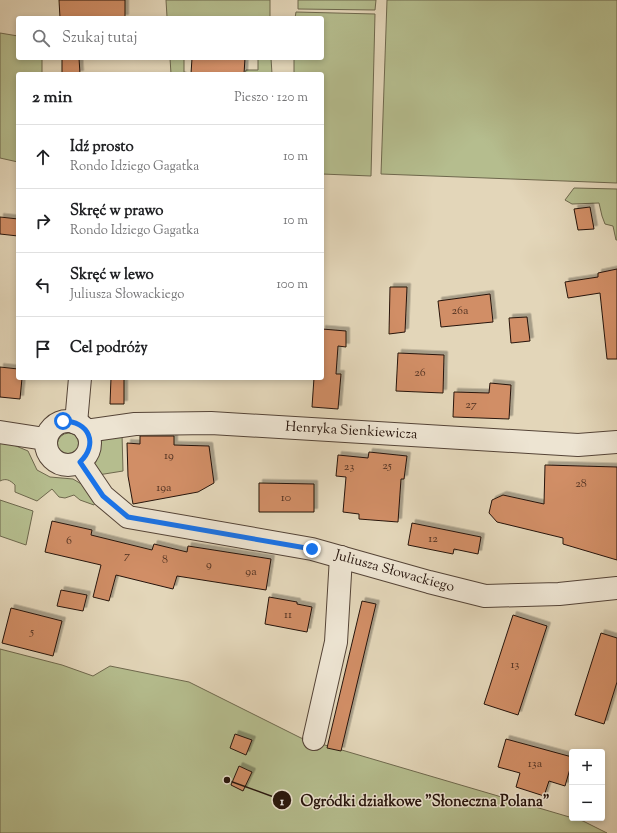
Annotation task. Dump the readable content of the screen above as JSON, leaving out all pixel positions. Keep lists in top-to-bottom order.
{
  "streets": {
    "street": ["Henryka Sienkiewicza", "Juliusza Słowackiego"]
  },
  "crossings": [
    ["Henryka Sienkiewicza", "Juliusza Słowackiego"]
  ],
  "places": ["Ogródki działkowe \"Słoneczna Polana\""],
  "house_numbers": [
    "26a",
    "26",
    "27",
    "19",
    "25",
    "23",
    "28",
    "19a",
    "10",
    "12",
    "6",
    "7",
    "8",
    "9",
    "9a",
    "11",
    "5",
    "13",
    "13a"
  ],
  "page": {
    "search": "Szukaj tutaj",
    "heading": ["2 min", "Pieszo · 120 m"],
    "list": [
      ["Idź prosto", "Rondo Idziego Gagatka", "10 m"],
      ["Skręć w prawo", "Rondo Idziego Gagatka", "10 m"],
      ["Skręć w lewo", "Juliusza Słowackiego", "100 m"],
      "Cel podróży"
    ],
    "map_buttons": ["+", "−"]
  }
}
